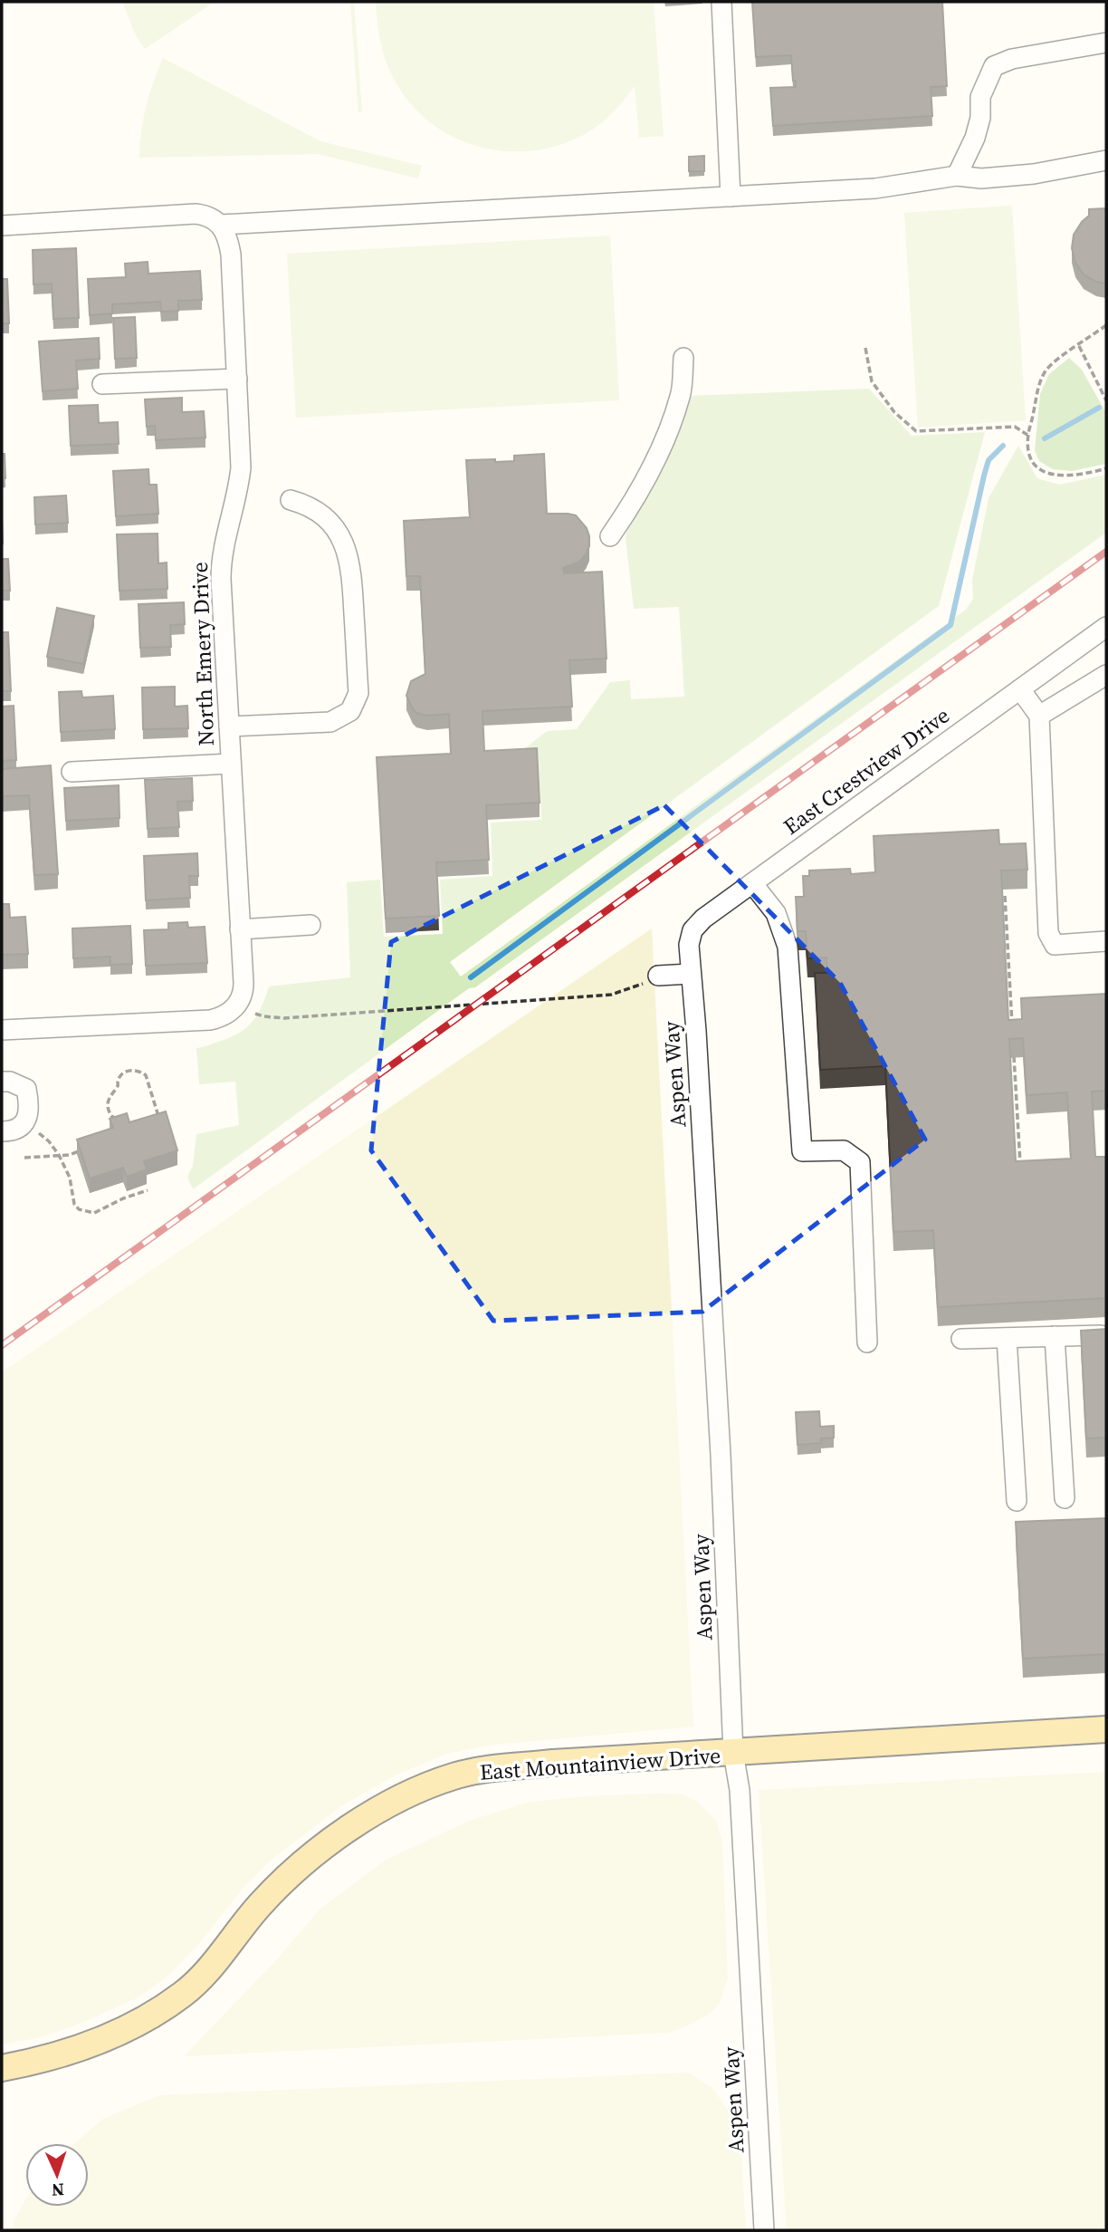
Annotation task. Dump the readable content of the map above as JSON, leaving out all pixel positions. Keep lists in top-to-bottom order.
{
  "streets": {
    "main road": ["East Mountainview Drive"],
    "street": ["North Emery Drive", "East Crestview Drive", "Aspen Way"]
  },
  "crossings": [
    ["East Crestview Drive", "Aspen Way"],
    ["Aspen Way", "East Mountainview Drive"]
  ],
  "north": "bottom"
}
